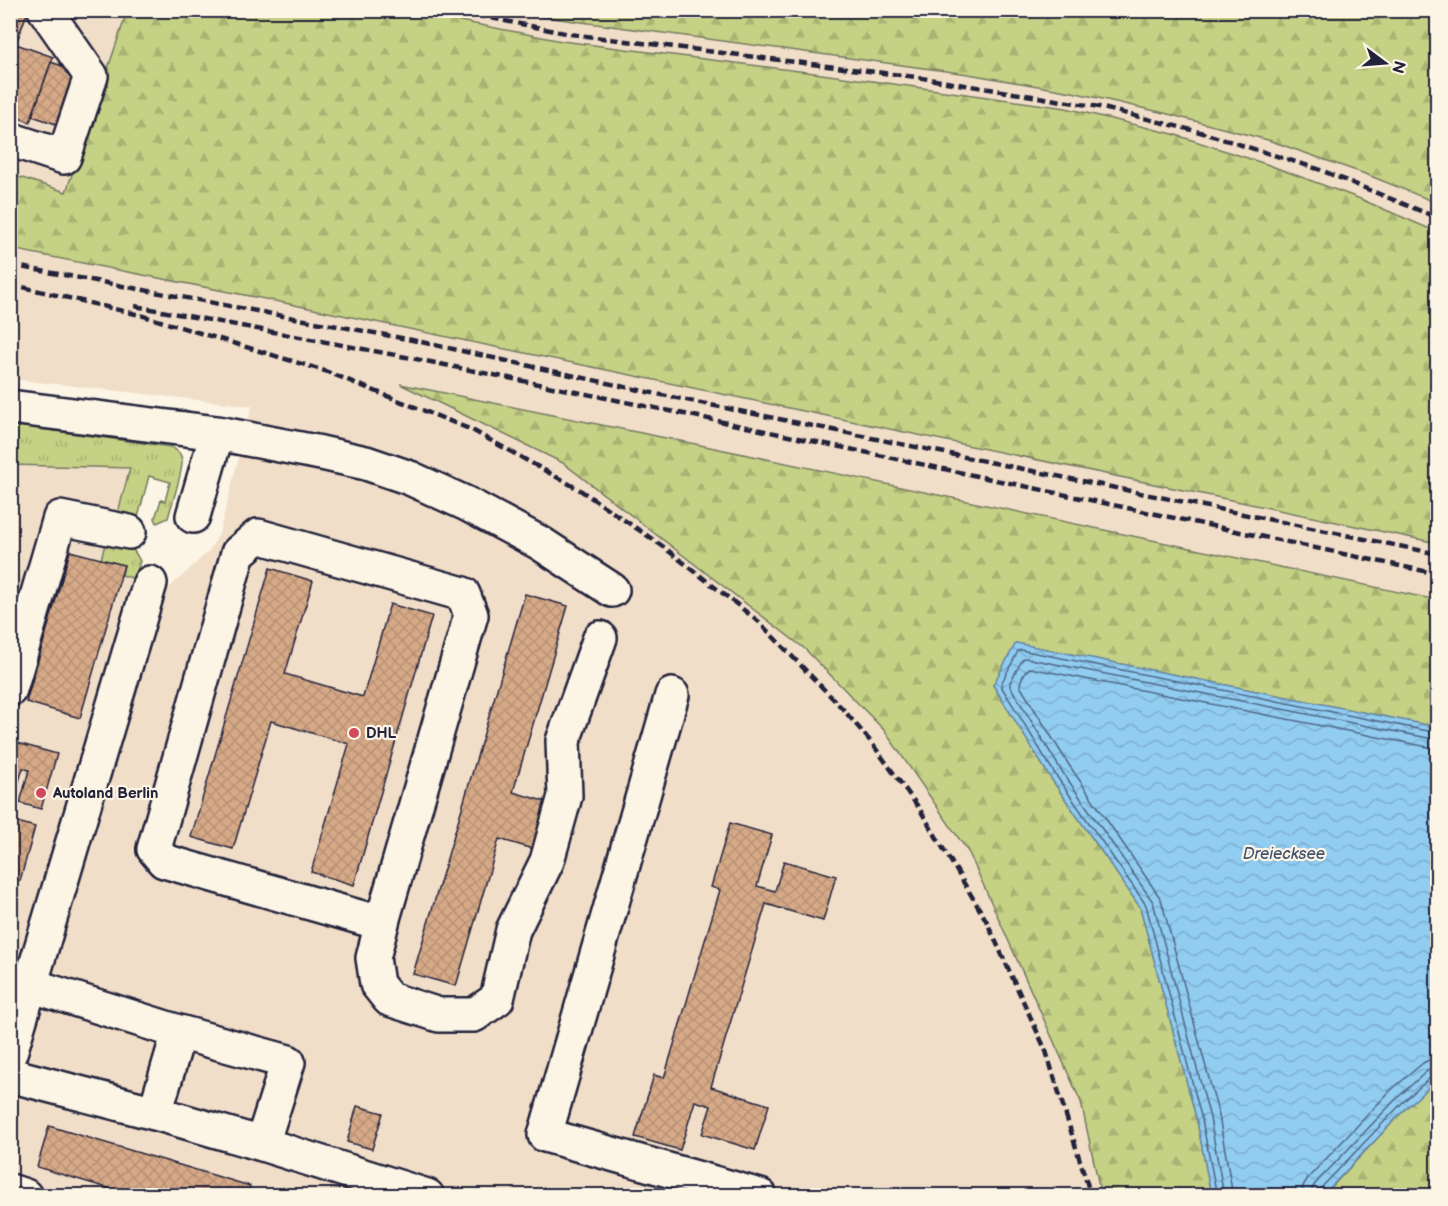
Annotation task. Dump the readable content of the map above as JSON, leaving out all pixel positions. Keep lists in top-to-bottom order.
{
  "water": ["Dreiecksee"],
  "places": ["DHL", "Autoland Berlin"],
  "north": "right"
}
